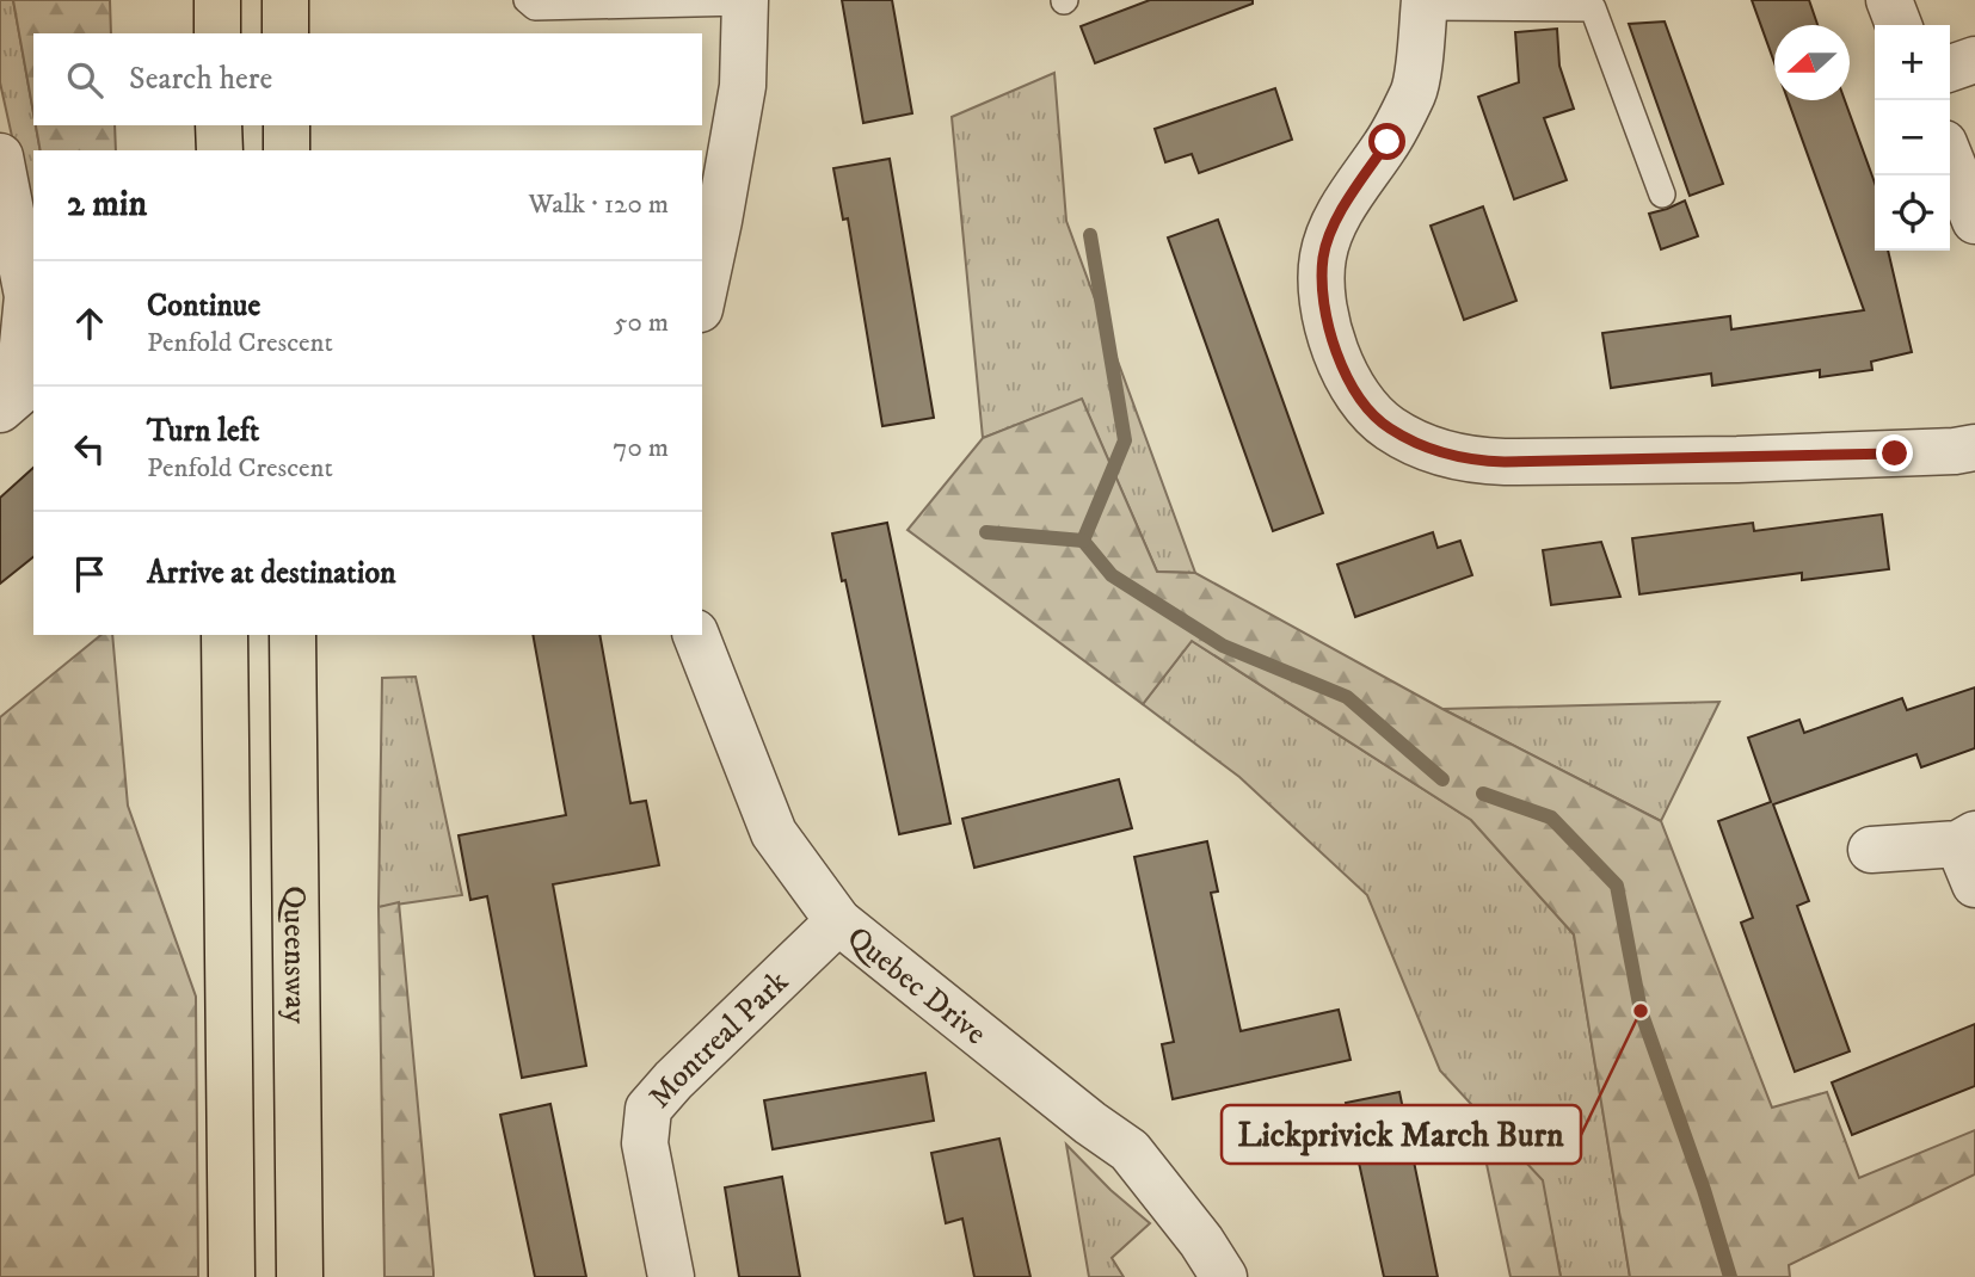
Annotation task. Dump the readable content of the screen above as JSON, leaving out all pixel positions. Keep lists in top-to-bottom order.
{
  "streets": {
    "highway": ["Queensway"],
    "street": ["Quebec Drive", "Montreal Park"]
  },
  "crossings": [
    ["Quebec Drive", "Montreal Park"]
  ],
  "places": ["Lickprivick March Burn"],
  "north": "left",
  "page": {
    "map_buttons": ["+", "−"],
    "search": "Search here",
    "heading": ["2 min", "Walk · 120 m"],
    "list": [
      ["Continue", "Penfold Crescent", "50 m"],
      ["Turn left", "Penfold Crescent", "70 m"],
      "Arrive at destination"
    ]
  }
}
